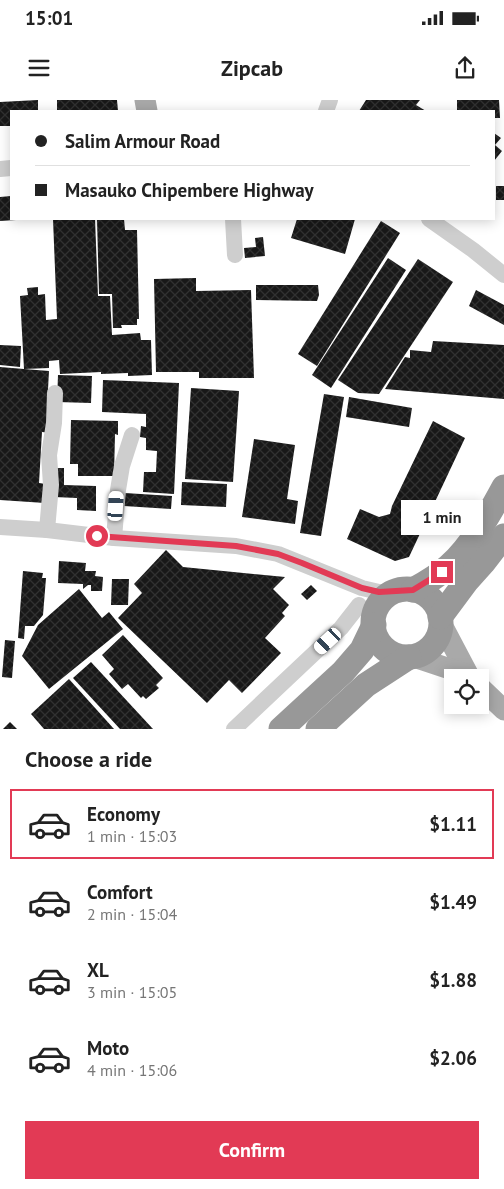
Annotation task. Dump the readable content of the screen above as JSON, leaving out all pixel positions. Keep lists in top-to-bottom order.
{
  "page": {
    "status": "15:01",
    "header": "Zipcab",
    "banner": ["Salim Armour Road", "Masauko Chipembere Highway"],
    "bubble": "1 min",
    "heading": "Choose a ride",
    "list": [
      {
        "name": "Economy",
        "note": "1 min · 15:03",
        "value": "$1.11"
      },
      {
        "name": "Comfort",
        "note": "2 min · 15:04",
        "value": "$1.49"
      },
      {
        "name": "XL",
        "note": "3 min · 15:05",
        "value": "$1.88"
      },
      {
        "name": "Moto",
        "note": "4 min · 15:06",
        "value": "$2.06"
      }
    ],
    "buttons": "Confirm"
  }
}
